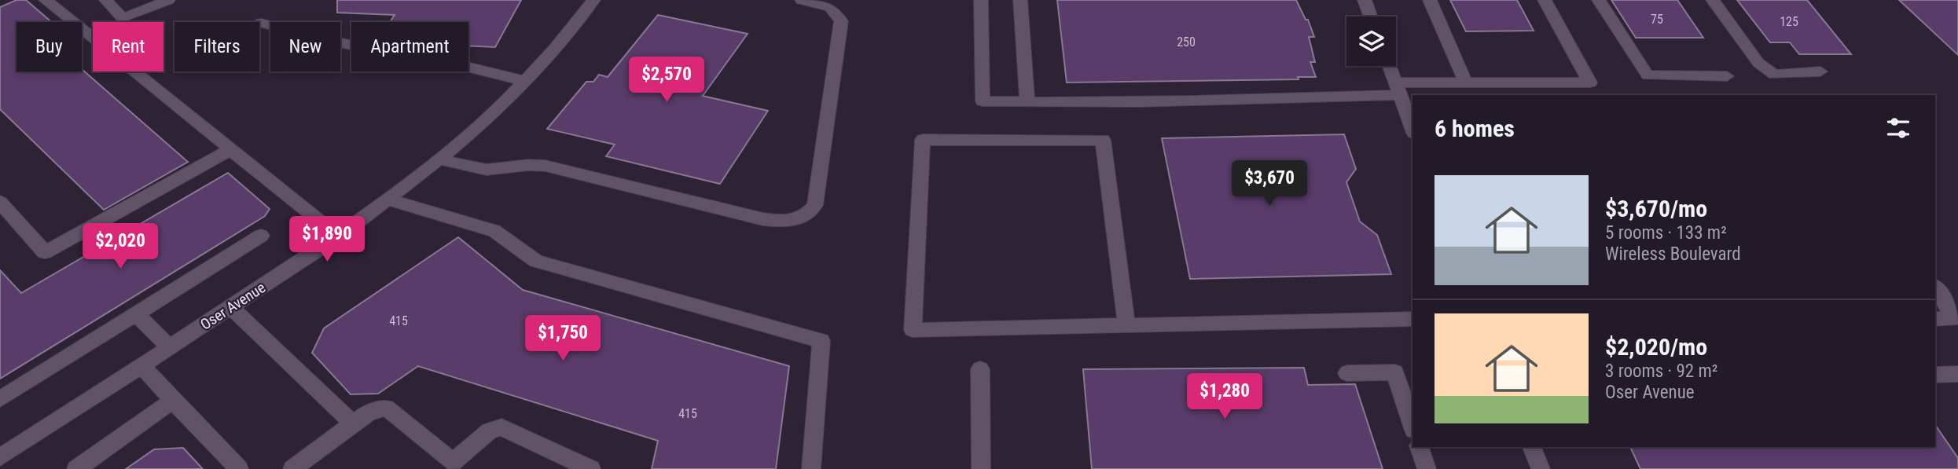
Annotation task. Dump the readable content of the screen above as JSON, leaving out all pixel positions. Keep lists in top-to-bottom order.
{
  "streets": {
    "street": ["Oser Avenue"]
  },
  "house_numbers": [
    "75",
    "125",
    "250",
    "415",
    "415"
  ],
  "page": {
    "chip": [
      "Buy",
      "Rent",
      "Filters",
      "New",
      "Apartment"
    ],
    "price": [
      "$2,570",
      "$3,670",
      "$1,890",
      "$2,020",
      "$1,750",
      "$1,280"
    ],
    "heading": "6 homes",
    "list": [
      {
        "name": "$3,670/mo",
        "note": "5 rooms · 133 m² · Wireless Boulevard"
      },
      {
        "name": "$2,020/mo",
        "note": "3 rooms · 92 m² · Oser Avenue"
      }
    ]
  }
}
